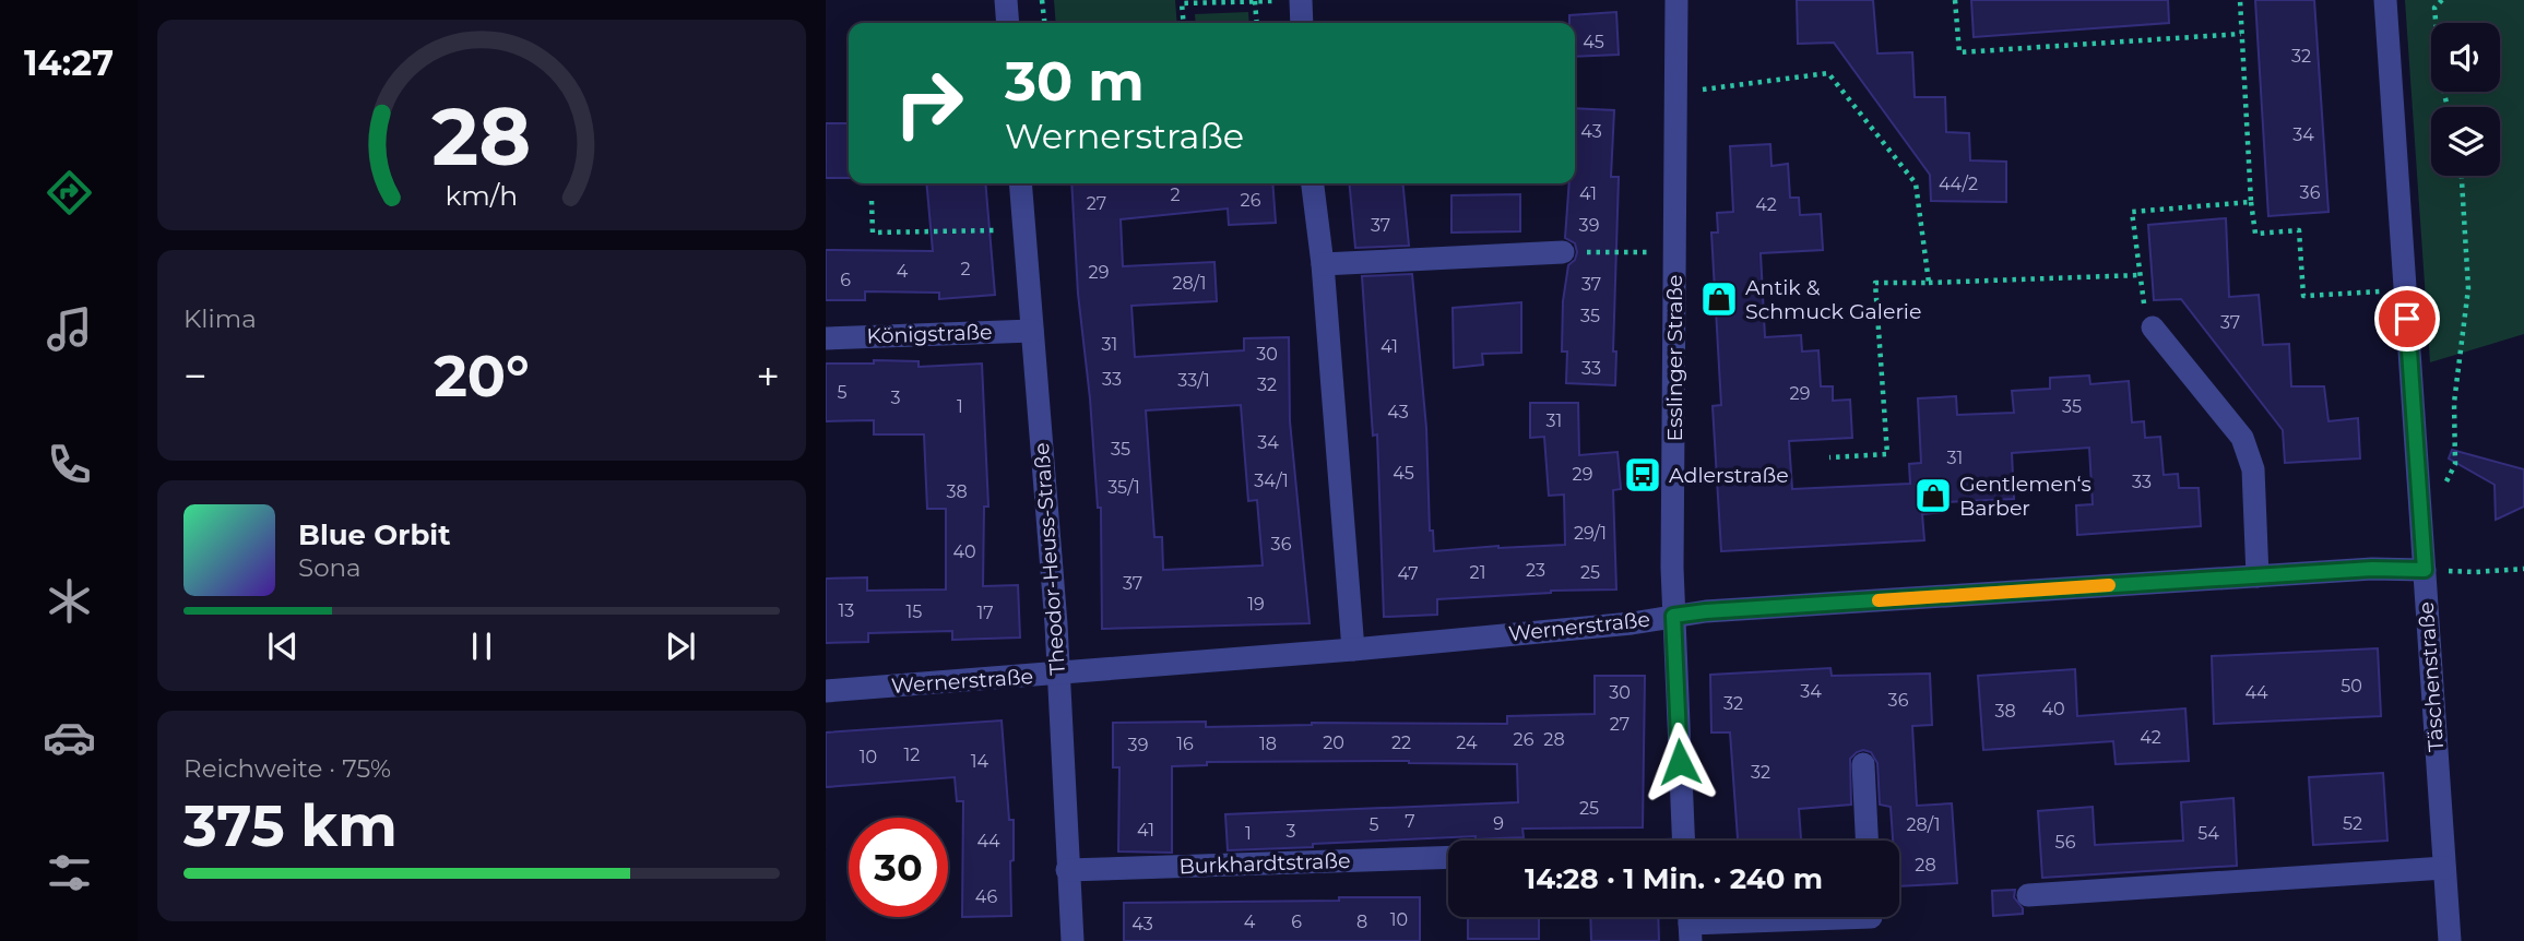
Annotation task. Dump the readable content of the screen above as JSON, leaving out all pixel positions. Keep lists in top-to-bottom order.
{
  "streets": {
    "street": [
      "Königstraße",
      "Esslinger Straße",
      "Theodor-Heuss-Straße",
      "Wernerstraße",
      "Täschenstraße",
      "Burkhardtstraße"
    ]
  },
  "crossings": [
    ["Königstraße", "Theodor-Heuss-Straße"],
    ["Esslinger Straße", "Wernerstraße"],
    ["Theodor-Heuss-Straße", "Wernerstraße"],
    ["Theodor-Heuss-Straße", "Burkhardtstraße"],
    ["Wernerstraße", "Täschenstraße"]
  ],
  "places": {
    "shop": ["Antik & Schmuck Galerie", "Gentlemen‘s Barber"],
    "bus stop": ["Adlerstraße"]
  },
  "house_numbers": [
    "45",
    "32",
    "43",
    "34",
    "44/2",
    "36",
    "41",
    "2",
    "26",
    "27",
    "42",
    "37",
    "39",
    "2",
    "4",
    "29",
    "6",
    "28/1",
    "37",
    "35",
    "37",
    "31",
    "41",
    "30",
    "33",
    "33",
    "33/1",
    "32",
    "5",
    "29",
    "3",
    "1",
    "35",
    "43",
    "31",
    "34",
    "35",
    "31",
    "45",
    "29",
    "34/1",
    "33",
    "35/1",
    "38",
    "29/1",
    "36",
    "40",
    "23",
    "21",
    "25",
    "47",
    "37",
    "19",
    "13",
    "15",
    "17",
    "50",
    "34",
    "30",
    "44",
    "36",
    "32",
    "40",
    "38",
    "27",
    "42",
    "26",
    "28",
    "20",
    "22",
    "24",
    "16",
    "18",
    "39",
    "12",
    "10",
    "14",
    "32",
    "25",
    "7",
    "9",
    "52",
    "5",
    "28/1",
    "41",
    "3",
    "1",
    "54",
    "44",
    "56",
    "28",
    "46",
    "10",
    "4",
    "6",
    "8",
    "43"
  ],
  "page": {
    "tabs": "14:27",
    "turn": ["30 m", "Wernerstraße"],
    "tile": [
      "Klima",
      ["Reichweite · 75%", "375 km"]
    ],
    "heat": ["−", "20°", "+"],
    "song": ["Blue Orbit", "Sona"],
    "limit": "30",
    "trip": "14:28 · 1 Min. · 240 m",
    "gauge": ["28", "km/h"]
  }
}
